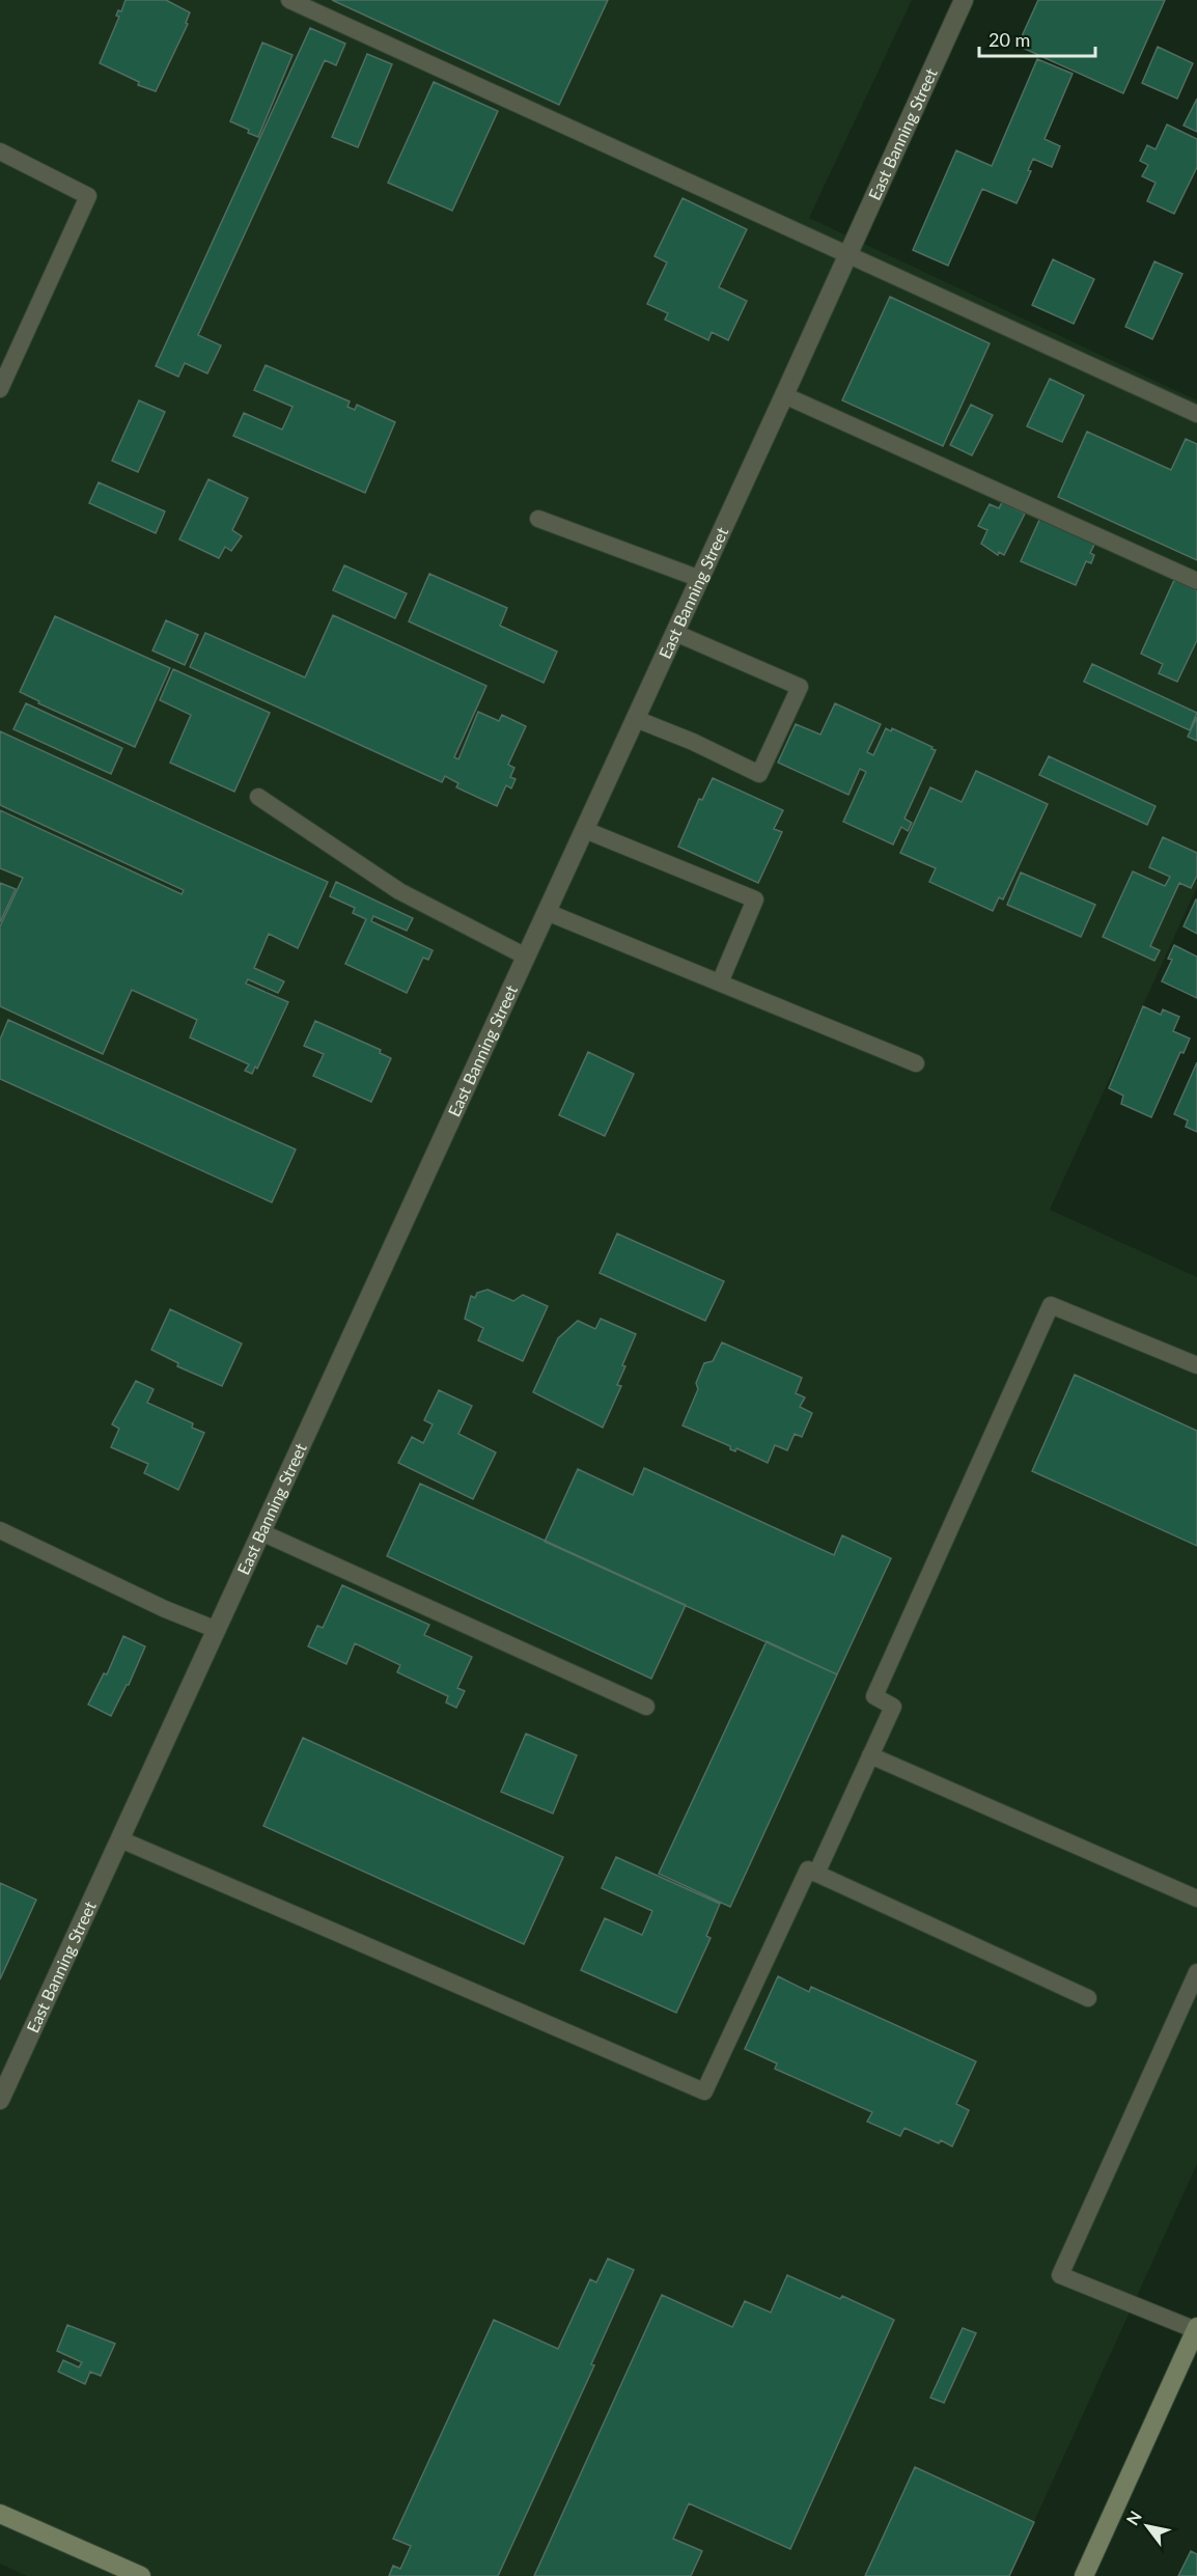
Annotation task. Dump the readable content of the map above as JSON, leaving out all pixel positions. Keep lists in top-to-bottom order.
{
  "streets": {
    "street": ["East Banning Street"]
  },
  "scale_bar": "20 m",
  "north": "top left"
}
